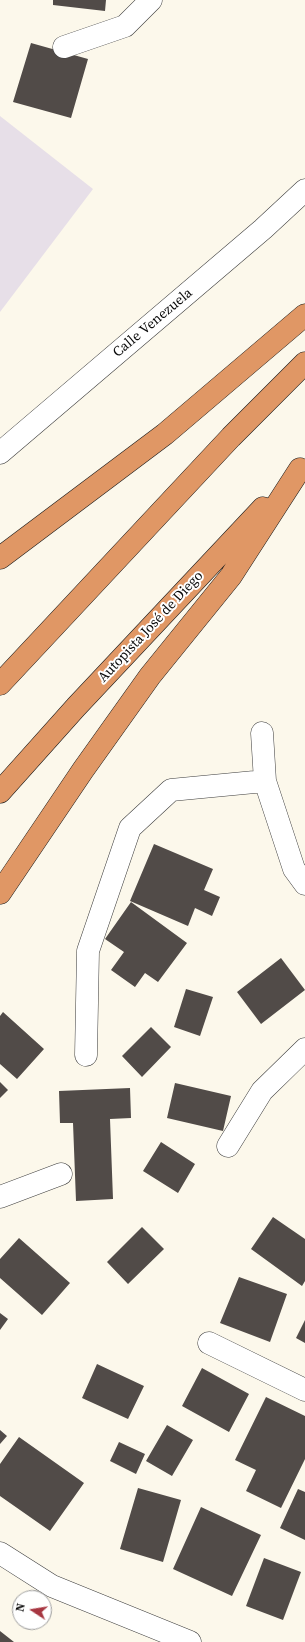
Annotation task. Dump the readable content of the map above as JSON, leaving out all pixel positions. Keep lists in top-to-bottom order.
{
  "streets": {
    "highway": ["Autopista José de Diego"],
    "street": ["Calle Venezuela"]
  },
  "north": "left"
}
